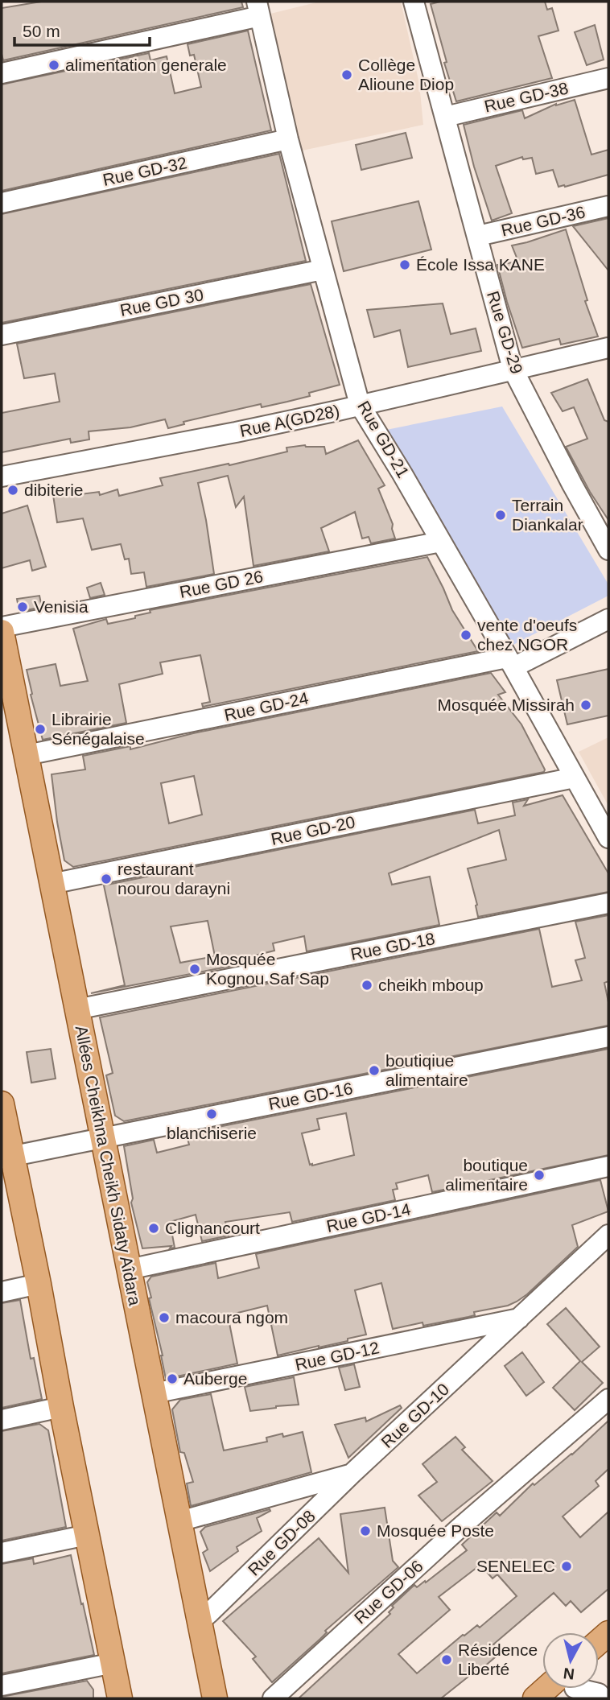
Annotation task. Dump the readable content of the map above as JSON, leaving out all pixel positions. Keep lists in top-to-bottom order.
{
  "streets": {
    "main road": ["Allées Cheikhna Cheikh Sidaty Aîdara"],
    "street": [
      "Rue GD-38",
      "Rue GD-32",
      "Rue GD-36",
      "Rue GD 30",
      "Rue GD-29",
      "Rue A(GD28)",
      "Rue GD-21",
      "Rue GD 26",
      "Rue GD-24",
      "Rue GD-20",
      "Rue GD-18",
      "Rue GD-16",
      "Rue GD-14",
      "Rue GD-12",
      "Rue GD-10",
      "Rue GD-08",
      "Rue GD-06"
    ]
  },
  "crossings": [
    ["Rue GD-38", "Rue GD-29"],
    ["Rue GD-32", "Rue GD-21"],
    ["Rue GD-36", "Rue GD-29"],
    ["Rue GD 30", "Rue GD-21"],
    ["Rue GD-29", "Rue A(GD28)"],
    ["Rue A(GD28)", "Rue GD-21"],
    ["Rue GD-21", "Rue GD 26"],
    ["Rue GD-21", "Rue GD-24"],
    ["Rue GD-21", "Rue GD-20"],
    ["Rue GD-24", "Allées Cheikhna Cheikh Sidaty Aîdara"],
    ["Rue GD-20", "Allées Cheikhna Cheikh Sidaty Aîdara"],
    ["Rue GD-18", "Allées Cheikhna Cheikh Sidaty Aîdara"],
    ["Rue GD-16", "Allées Cheikhna Cheikh Sidaty Aîdara"],
    ["Allées Cheikhna Cheikh Sidaty Aîdara", "Rue GD-14"],
    ["Allées Cheikhna Cheikh Sidaty Aîdara", "Rue GD-12"],
    ["Allées Cheikhna Cheikh Sidaty Aîdara", "Rue GD-10"],
    ["Allées Cheikhna Cheikh Sidaty Aîdara", "Rue GD-08"],
    ["Rue GD-12", "Rue GD-10"],
    ["Rue GD-10", "Rue GD-08"]
  ],
  "places": [
    "alimentation generale",
    "Collège Alioune Diop",
    "École Issa KANE",
    "dibiterie",
    "Terrain Diankalar",
    "Venisia",
    "vente d'oeufs chez NGOR",
    "Mosquée Missirah",
    "Librairie Sénégalaise",
    "restaurant nourou darayni",
    "Mosquée Kognou Saf Sap",
    "cheikh mboup",
    "boutiqiue alimentaire",
    "blanchiserie",
    "boutique alimentaire",
    "Clignancourt",
    "macoura ngom",
    "Auberge",
    "Mosquée Poste",
    "SENELEC",
    "Résidence Liberté"
  ],
  "scale_bar": "50 m",
  "north": "bottom"
}
